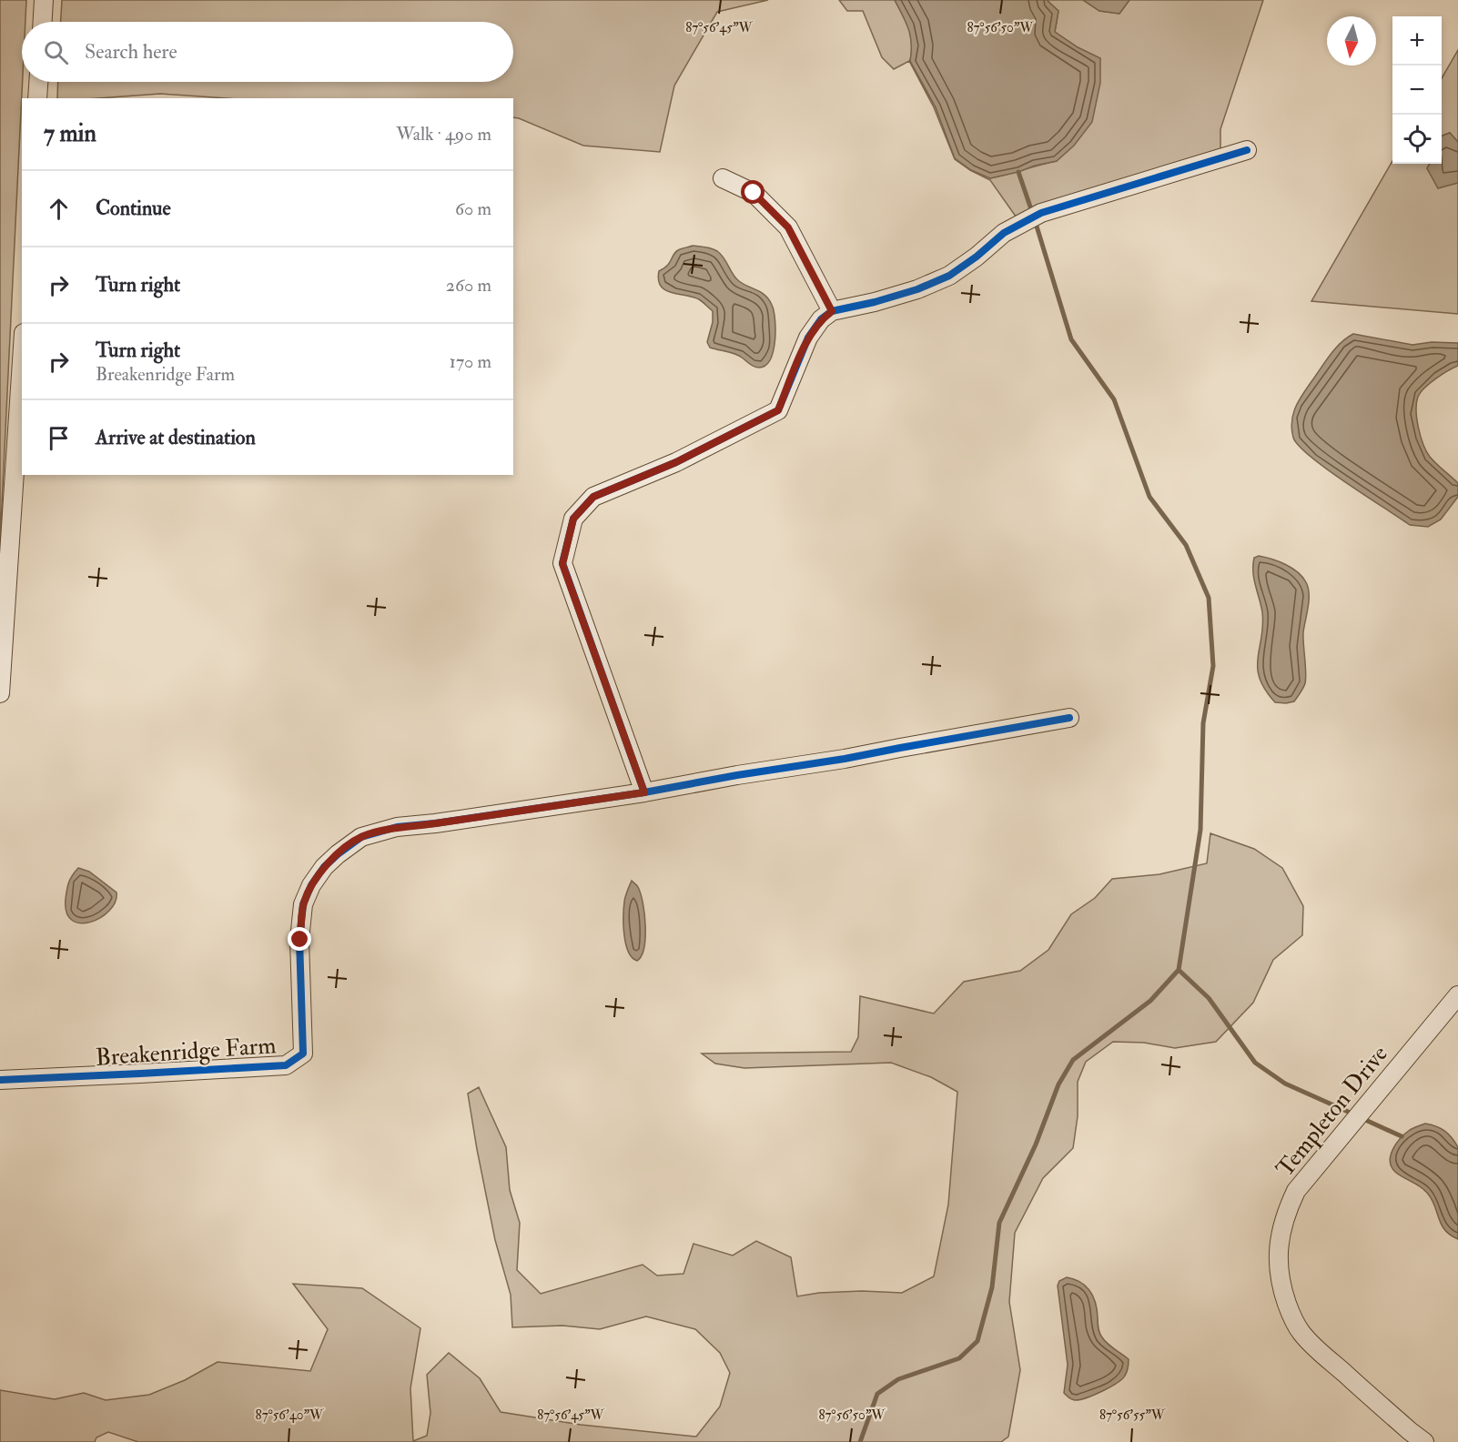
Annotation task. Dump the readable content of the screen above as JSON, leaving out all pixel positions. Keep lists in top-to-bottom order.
{
  "streets": {
    "street": ["Breakenridge Farm", "Templeton Drive"]
  },
  "north": "bottom",
  "page": {
    "map_buttons": ["+", "−"],
    "search": "Search here",
    "heading": ["7 min", "Walk · 490 m"],
    "list": [
      ["Continue", "60 m"],
      ["Turn right", "260 m"],
      ["Turn right", "Breakenridge Farm", "170 m"],
      "Arrive at destination"
    ]
  },
  "coordinates": [
    "87°56'45\"W",
    "87°56'50\"W",
    "87°56'40\"W",
    "87°56'55\"W"
  ]
}
